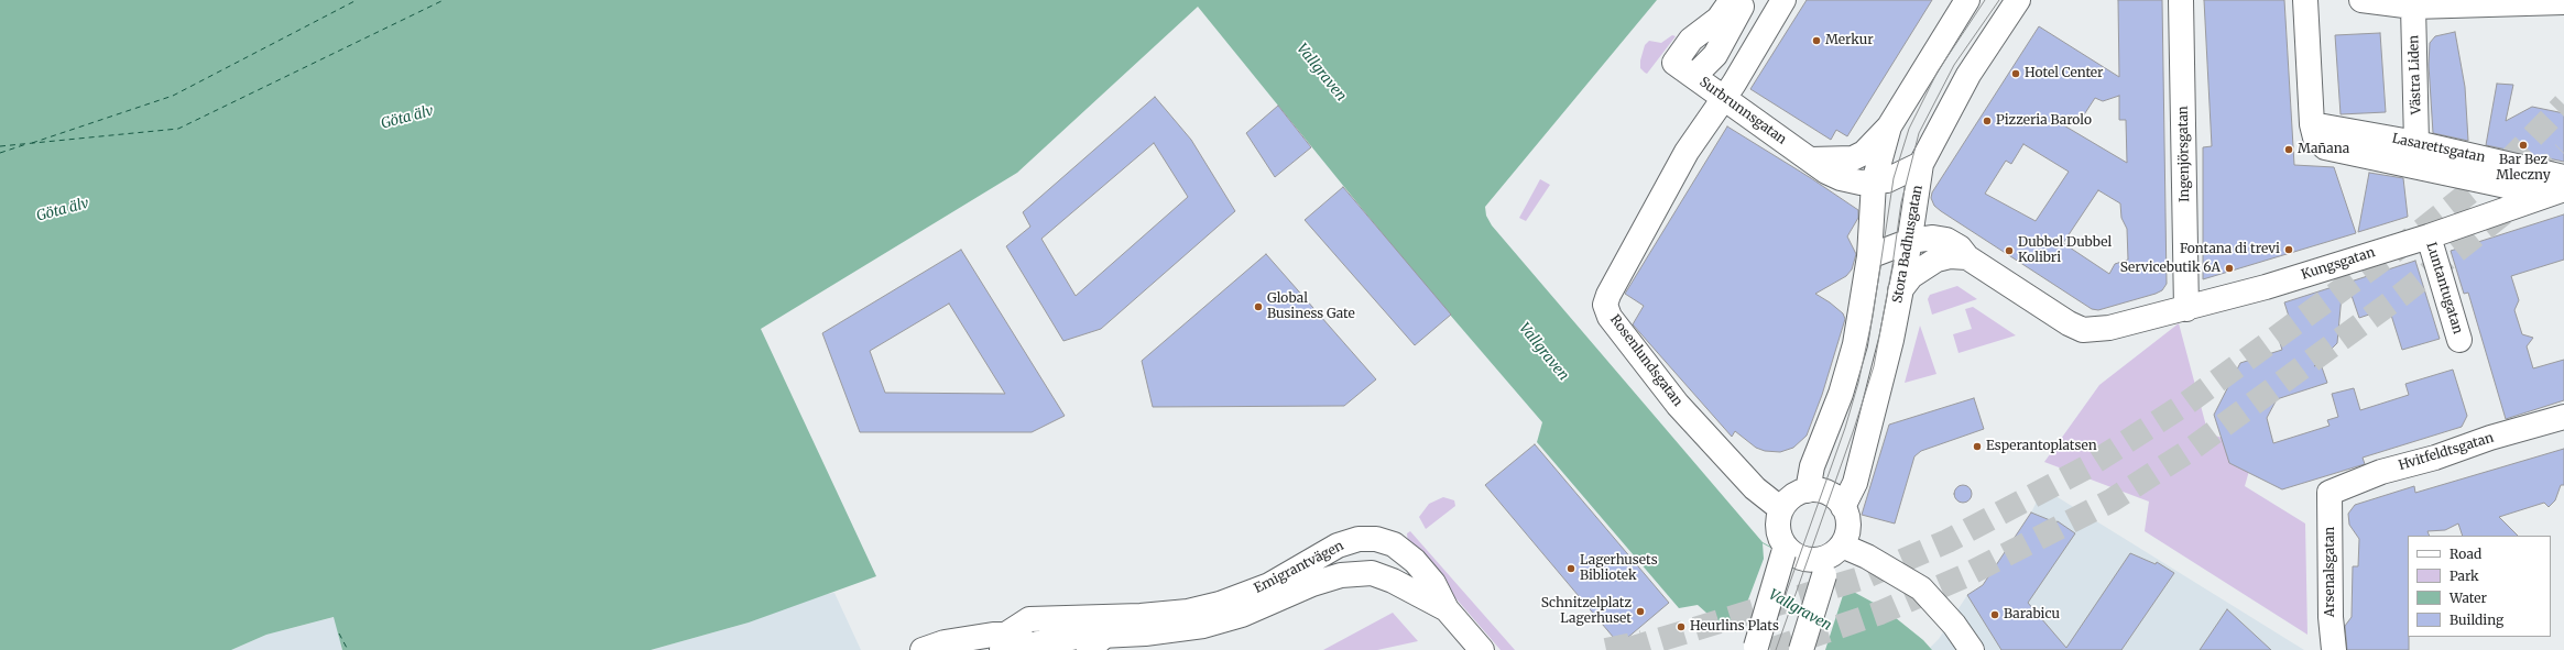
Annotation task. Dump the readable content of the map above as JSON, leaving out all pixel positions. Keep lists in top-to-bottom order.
{
  "streets": {
    "street": [
      "Västra Liden",
      "Surbrunnsgatan",
      "Lasarettsgatan",
      "Ingenjörsgatan",
      "Stora Badhusgatan",
      "Kungsgatan",
      "Luntantugatan",
      "Rosenlundsgatan",
      "Hvitfeldtsgatan",
      "Emigrantvägen",
      "Arsenalsgatan"
    ]
  },
  "crossings": [
    ["Västra Liden", "Lasarettsgatan"],
    ["Surbrunnsgatan", "Stora Badhusgatan"],
    ["Surbrunnsgatan", "Rosenlundsgatan"],
    ["Lasarettsgatan", "Kungsgatan"],
    ["Ingenjörsgatan", "Kungsgatan"],
    ["Stora Badhusgatan", "Rosenlundsgatan"],
    ["Kungsgatan", "Luntantugatan"],
    ["Hvitfeldtsgatan", "Arsenalsgatan"]
  ],
  "water": ["Vallgraven", "Göta älv"],
  "places": [
    "Merkur",
    "Hotel Center",
    "Pizzeria Barolo",
    "Bar Bez Mleczny",
    "Mañana",
    "Fontana di trevi",
    "Dubbel Dubbel Kolibri",
    "Servicebutik 6A",
    "Global Business Gate",
    "Esperantoplatsen",
    "Lagerhusets Bibliotek",
    "Schnitzelplatz Lagerhuset",
    "Barabicu",
    "Heurlins Plats"
  ],
  "legend": [
    "Road",
    "Park",
    "Water",
    "Building"
  ]
}
